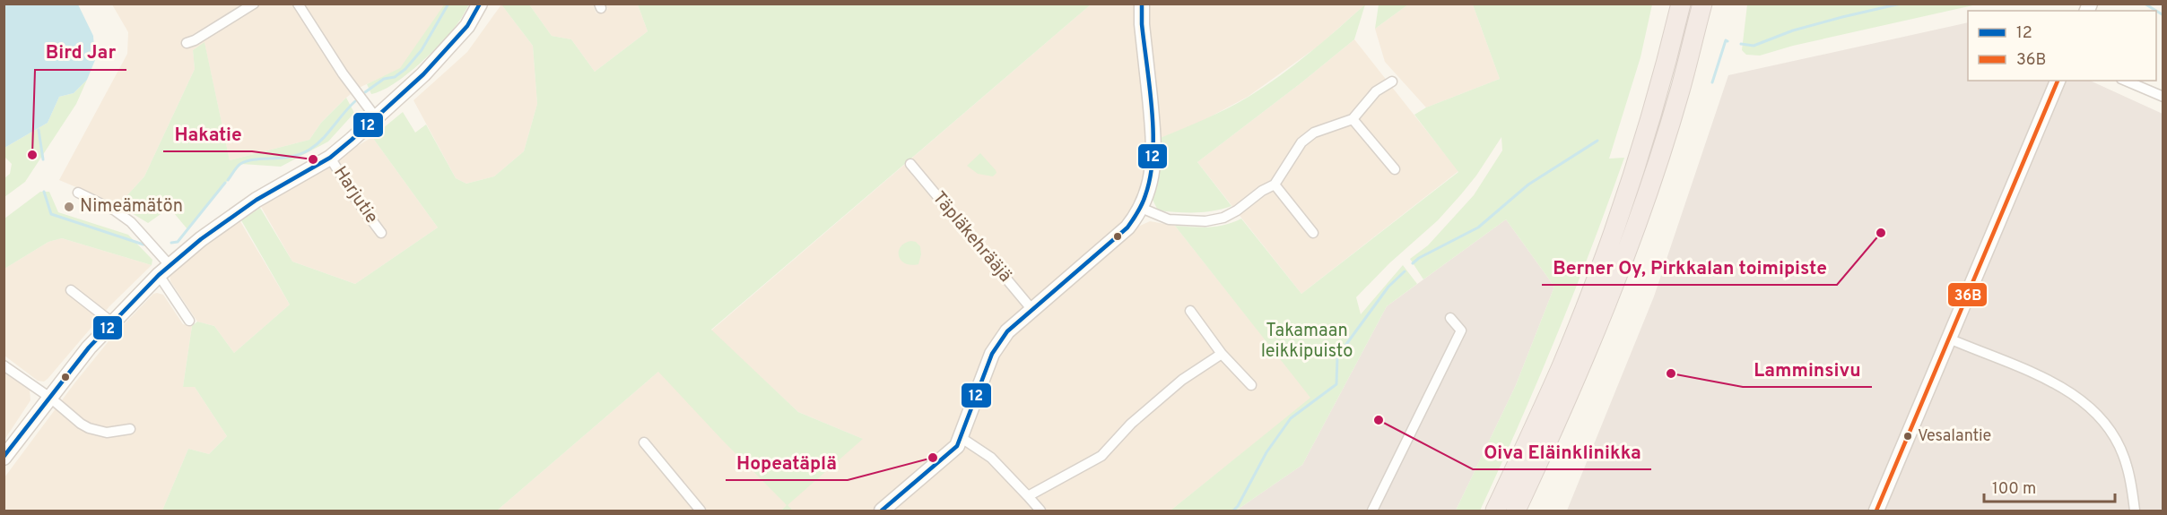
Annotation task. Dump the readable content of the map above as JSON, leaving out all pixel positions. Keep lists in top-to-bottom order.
{
  "streets": {
    "street": ["Harjutie", "Täpläkehrääjä"]
  },
  "parks": ["Takamaan leikkipuisto"],
  "places": [
    "Bird Jar",
    "Hakatie",
    "Nimeämätön",
    "Berner Oy, Pirkkalan toimipiste",
    "Lamminsivu",
    "Oiva Eläinklinikka",
    "Vesalantie",
    "Hopeatäplä"
  ],
  "lines": ["transit line 12", "transit line 36B"],
  "legend": ["12", "36B"],
  "scale_bar": "100 m"
}
